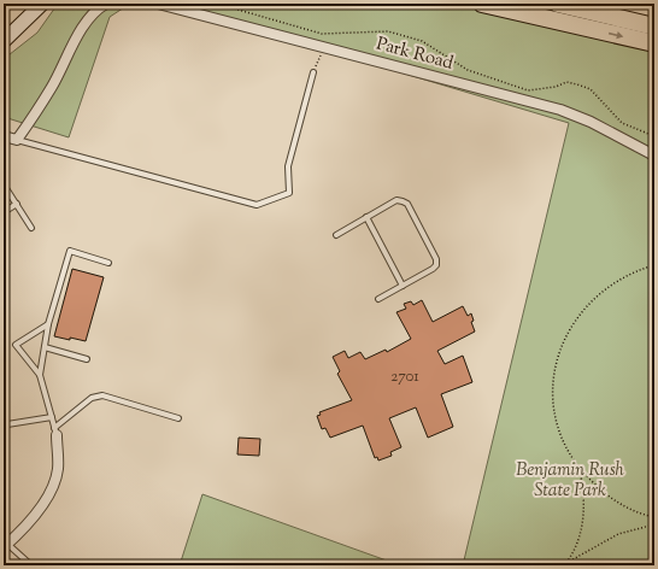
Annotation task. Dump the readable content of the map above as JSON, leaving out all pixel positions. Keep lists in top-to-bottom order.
{
  "streets": {
    "street": ["Park Road"]
  },
  "parks": ["Benjamin Rush State Park"],
  "house_numbers": ["2701"]
}
